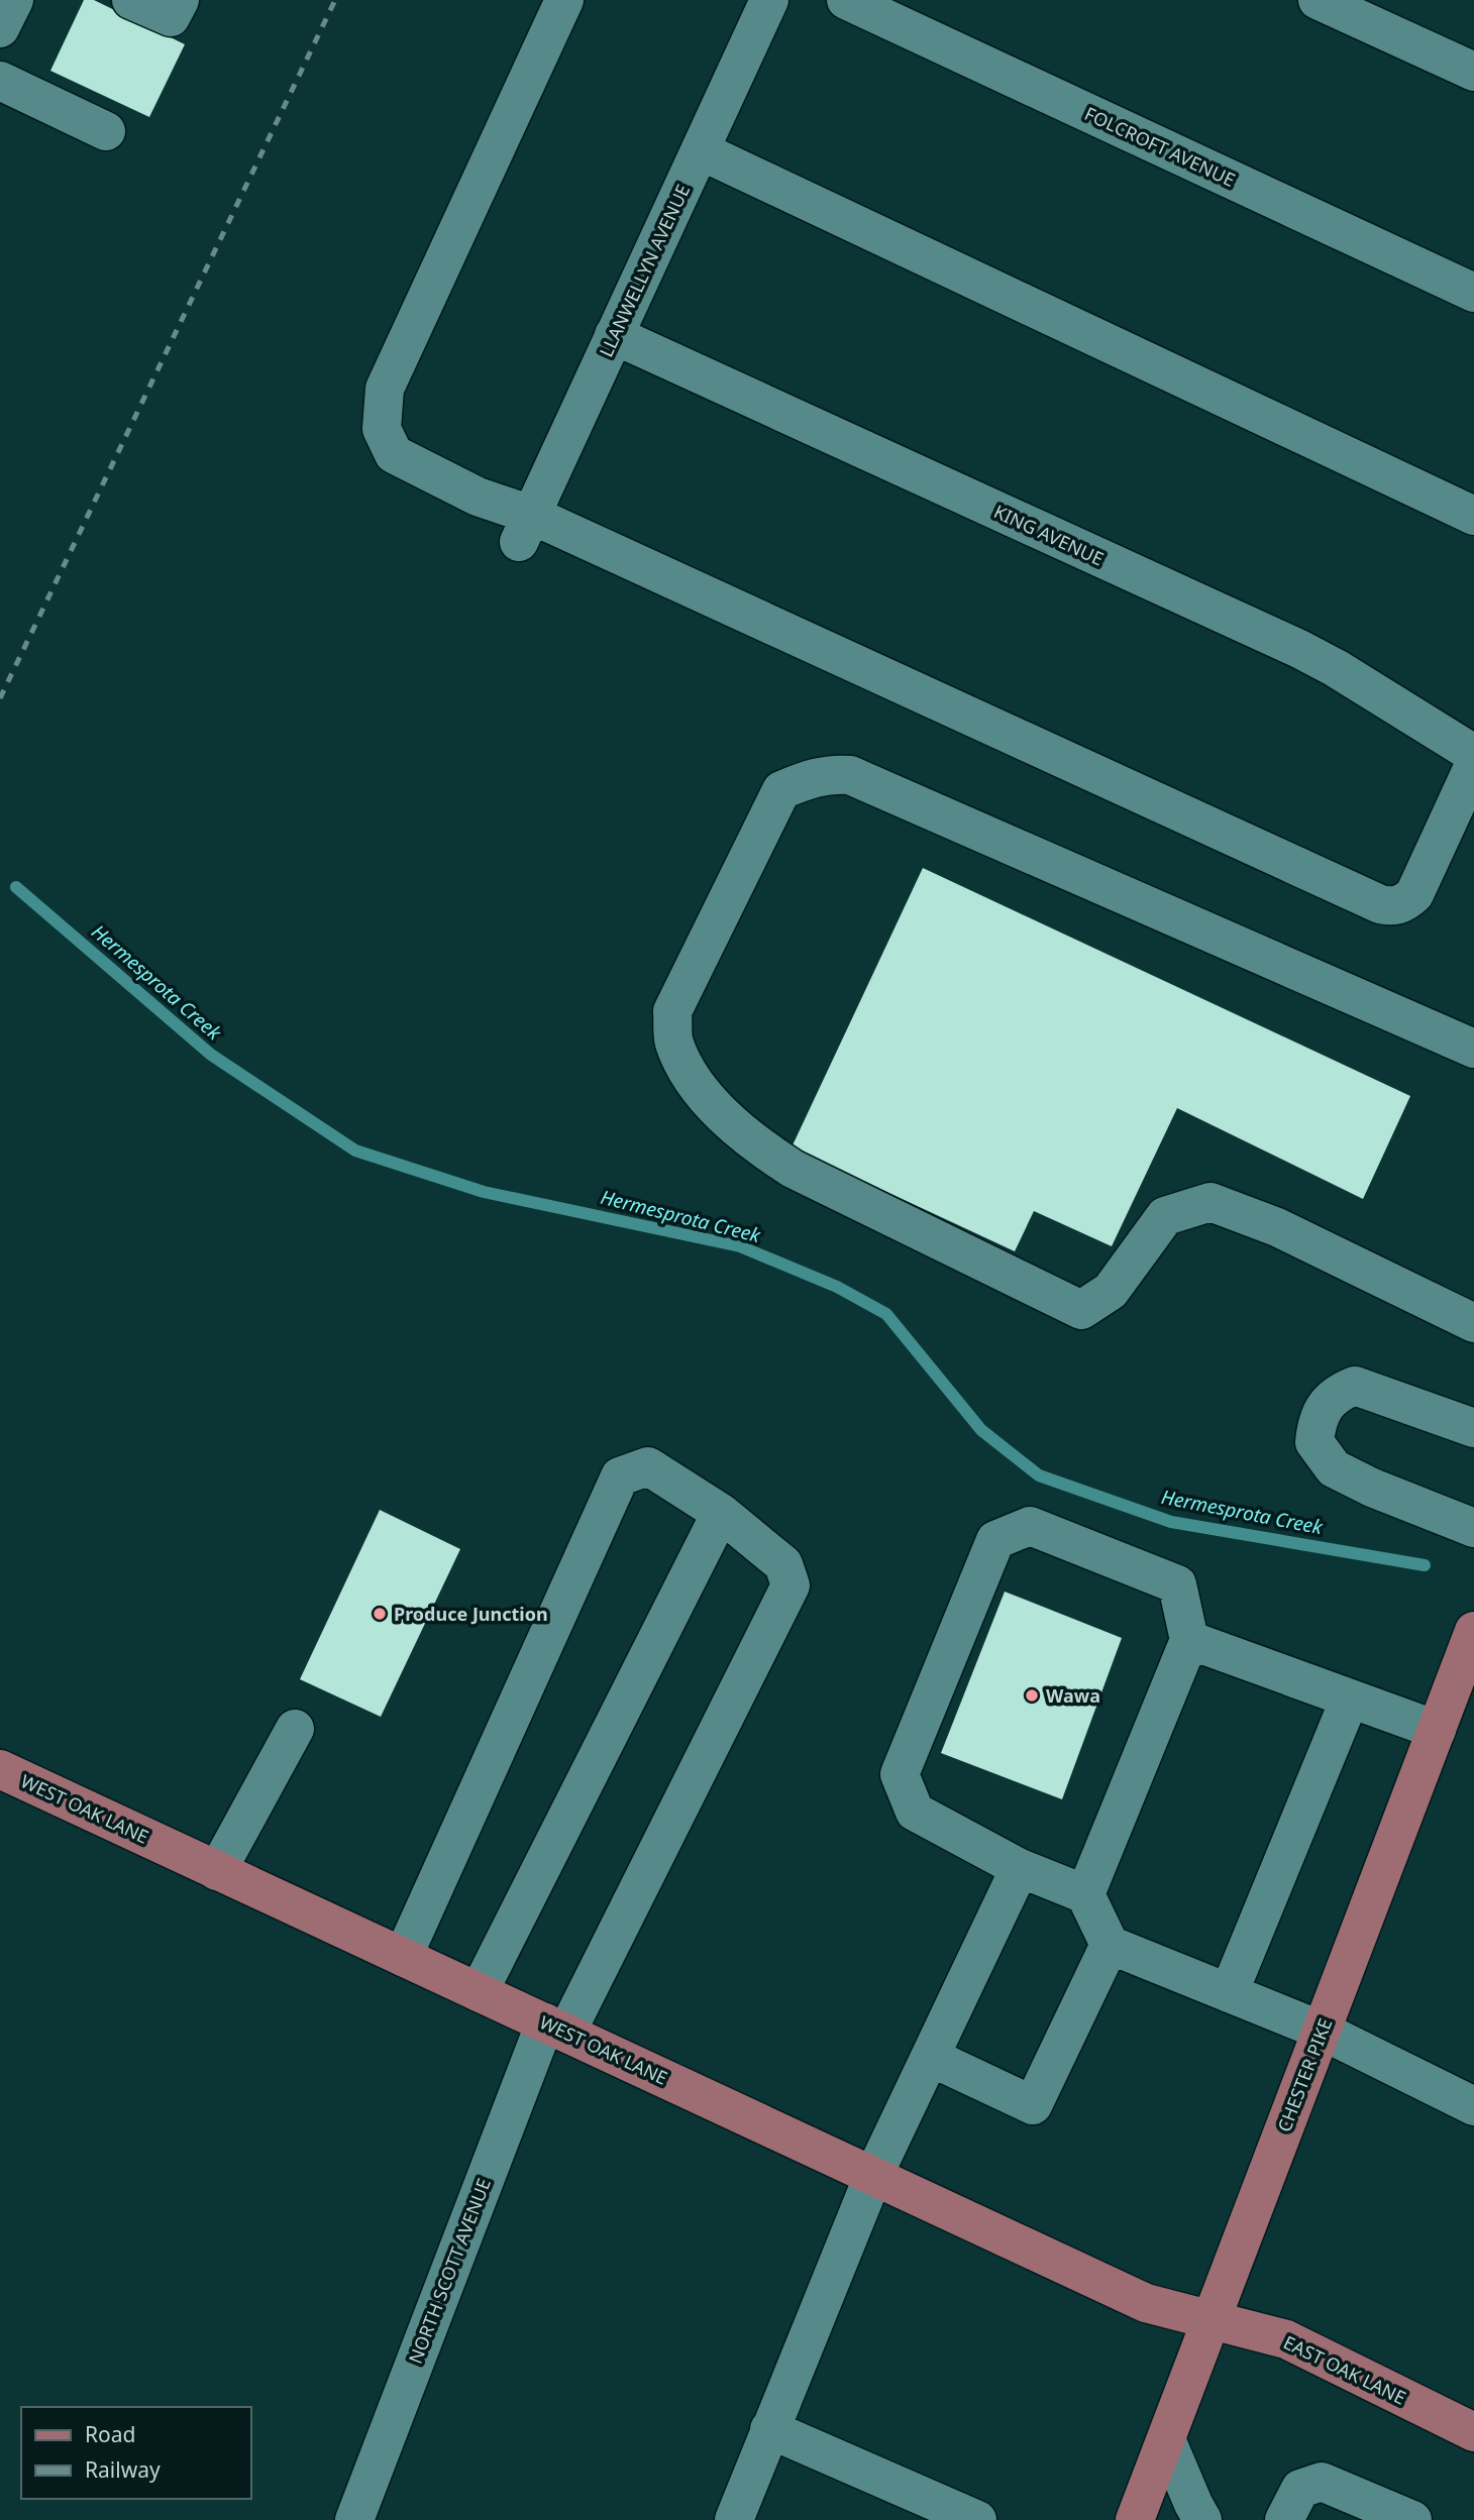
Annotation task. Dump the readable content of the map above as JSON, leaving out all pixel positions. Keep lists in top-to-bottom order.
{
  "streets": {
    "main road": ["WEST OAK LANE", "CHESTER PIKE", "EAST OAK LANE"],
    "street": [
      "FOLCROFT AVENUE",
      "LLANWELLYN AVENUE",
      "KING AVENUE",
      "NORTH SCOTT AVENUE"
    ]
  },
  "crossings": [
    ["LLANWELLYN AVENUE", "KING AVENUE"],
    ["WEST OAK LANE", "CHESTER PIKE"],
    ["WEST OAK LANE", "NORTH SCOTT AVENUE"],
    ["WEST OAK LANE", "EAST OAK LANE"],
    ["CHESTER PIKE", "EAST OAK LANE"]
  ],
  "water": ["Hermesprota Creek"],
  "places": ["Produce Junction", "Wawa"],
  "legend": ["Road", "Railway"]
}
